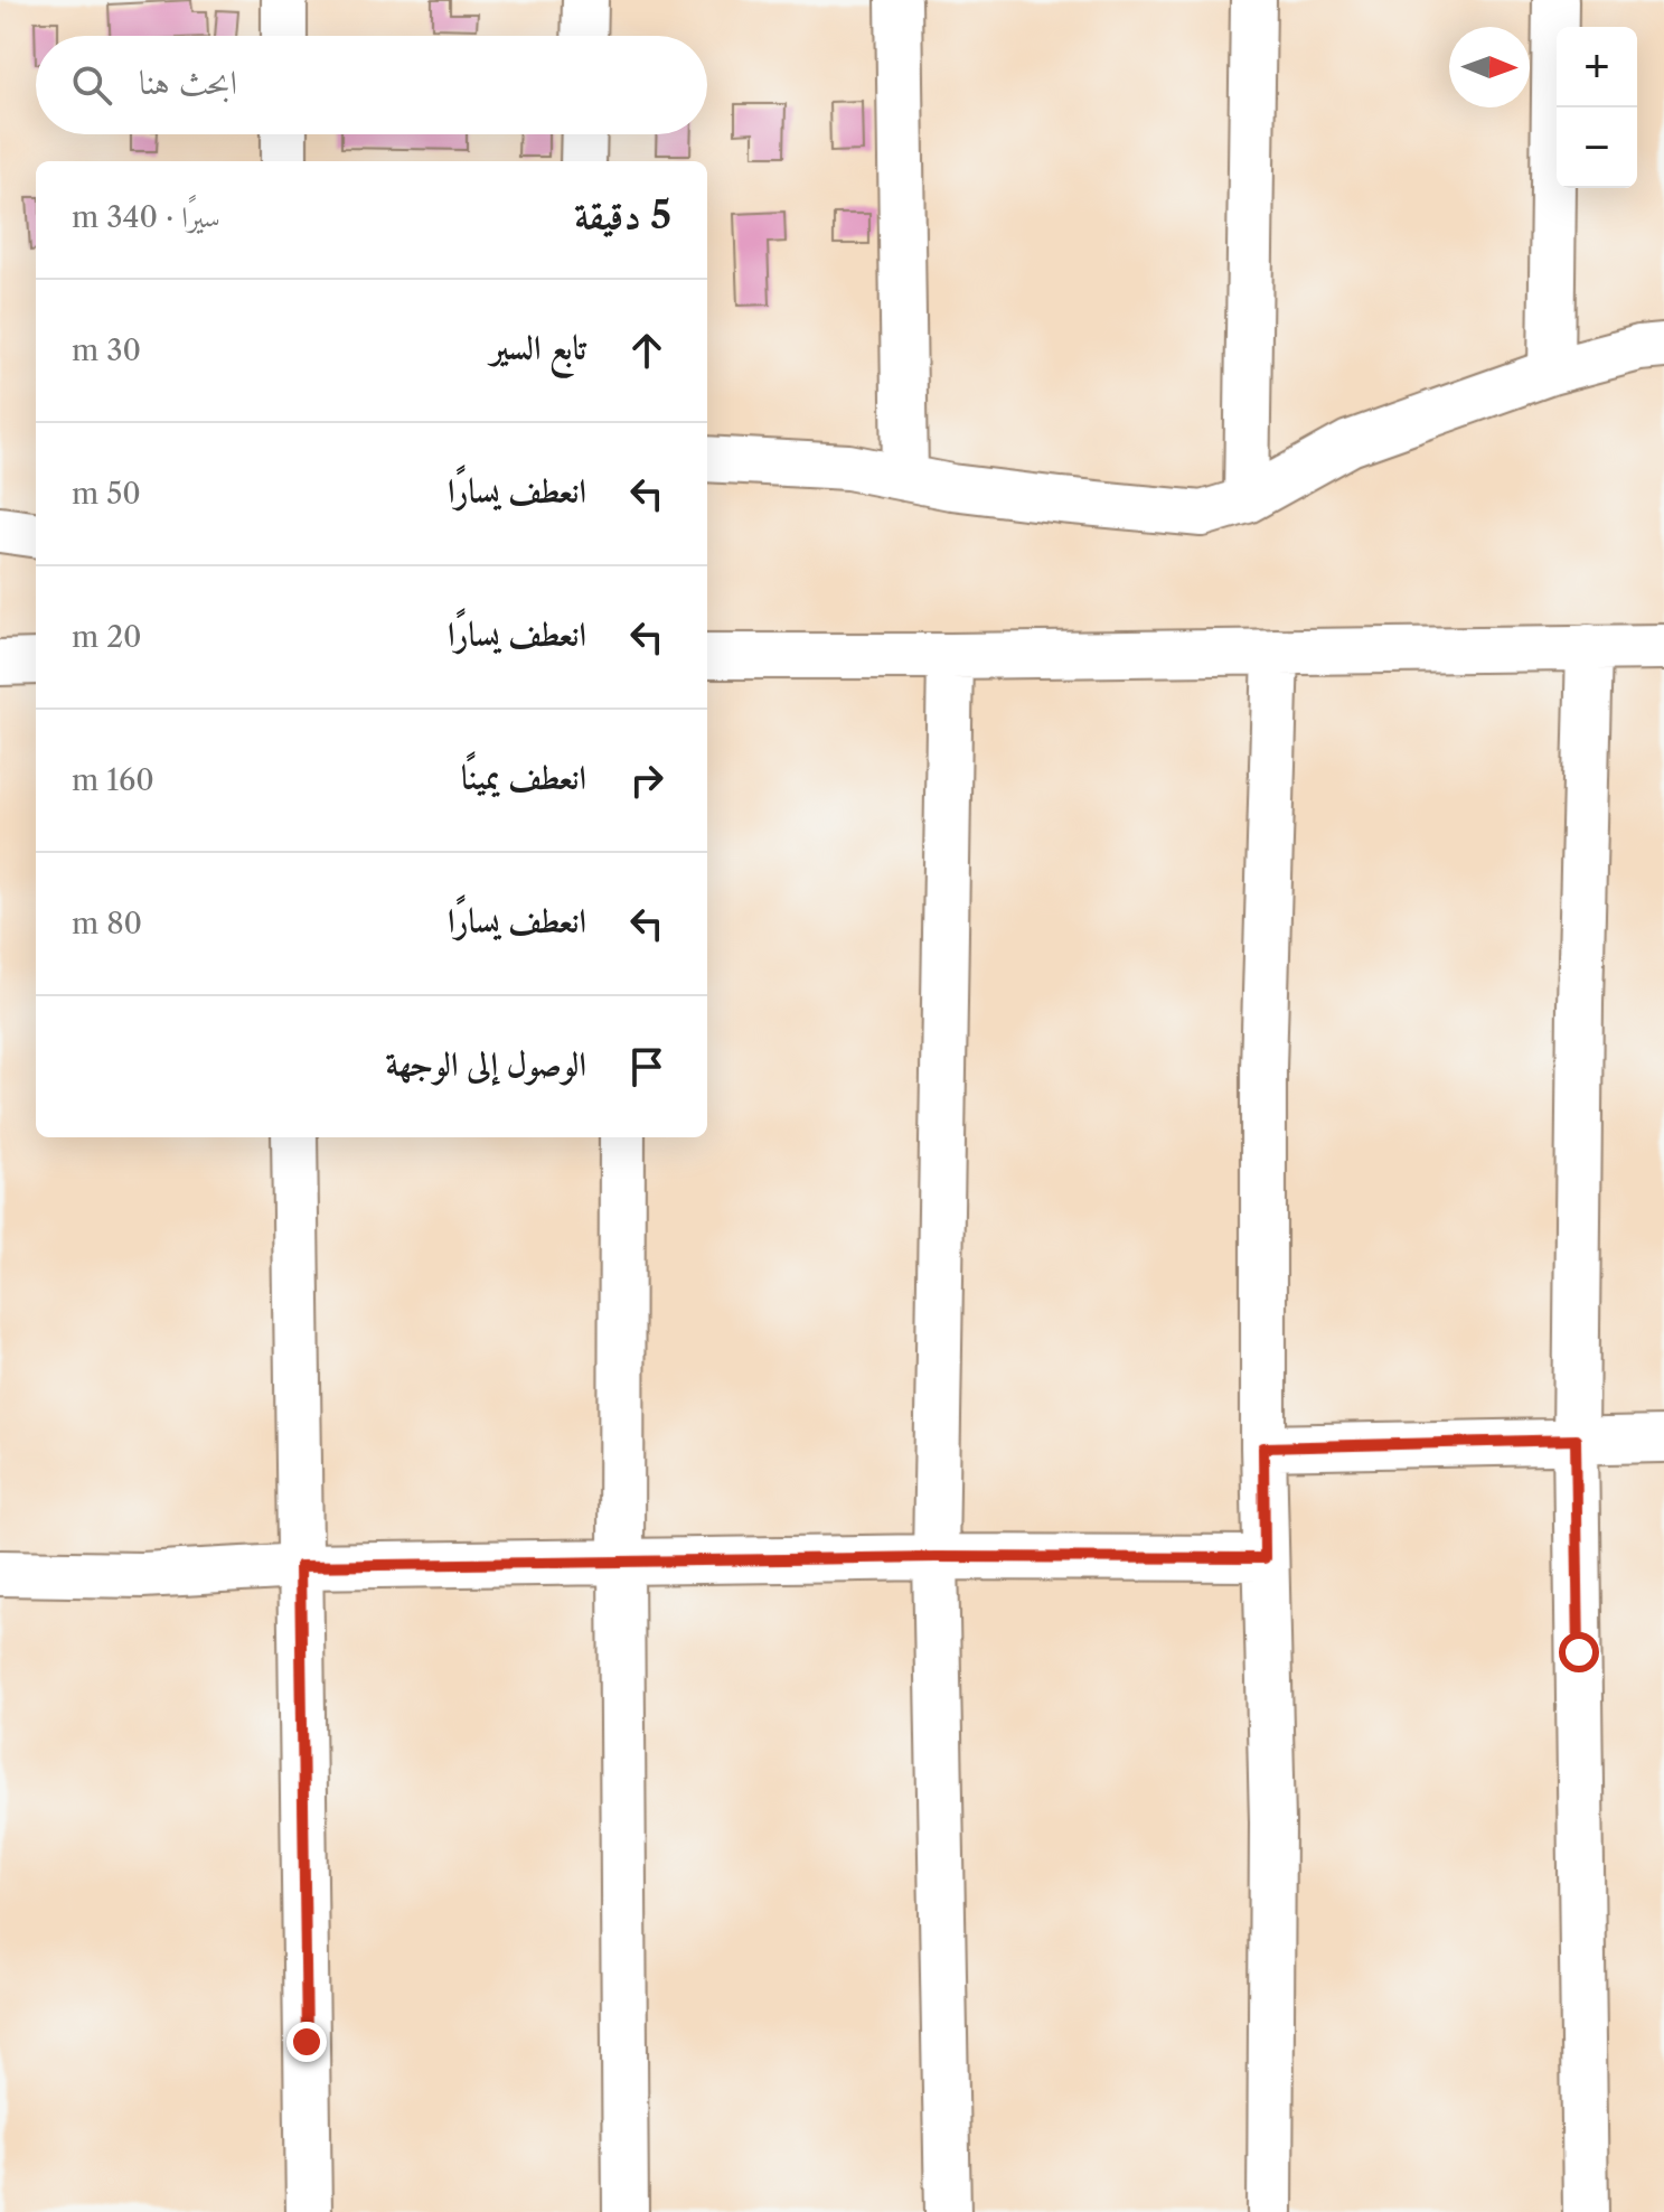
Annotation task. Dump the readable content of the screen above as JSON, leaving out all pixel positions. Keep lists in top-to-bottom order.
{
  "north": "right",
  "page": {
    "map_buttons": ["+", "−"],
    "search": "ابحث هنا",
    "heading": ["5 دقيقة", "سيرًا · 340 m"],
    "list": [
      ["تابع السير", "30 m"],
      ["انعطف يسارًا", "50 m"],
      ["انعطف يسارًا", "20 m"],
      ["انعطف يمينًا", "160 m"],
      ["انعطف يسارًا", "80 m"],
      "الوصول إلى الوجهة"
    ]
  }
}
